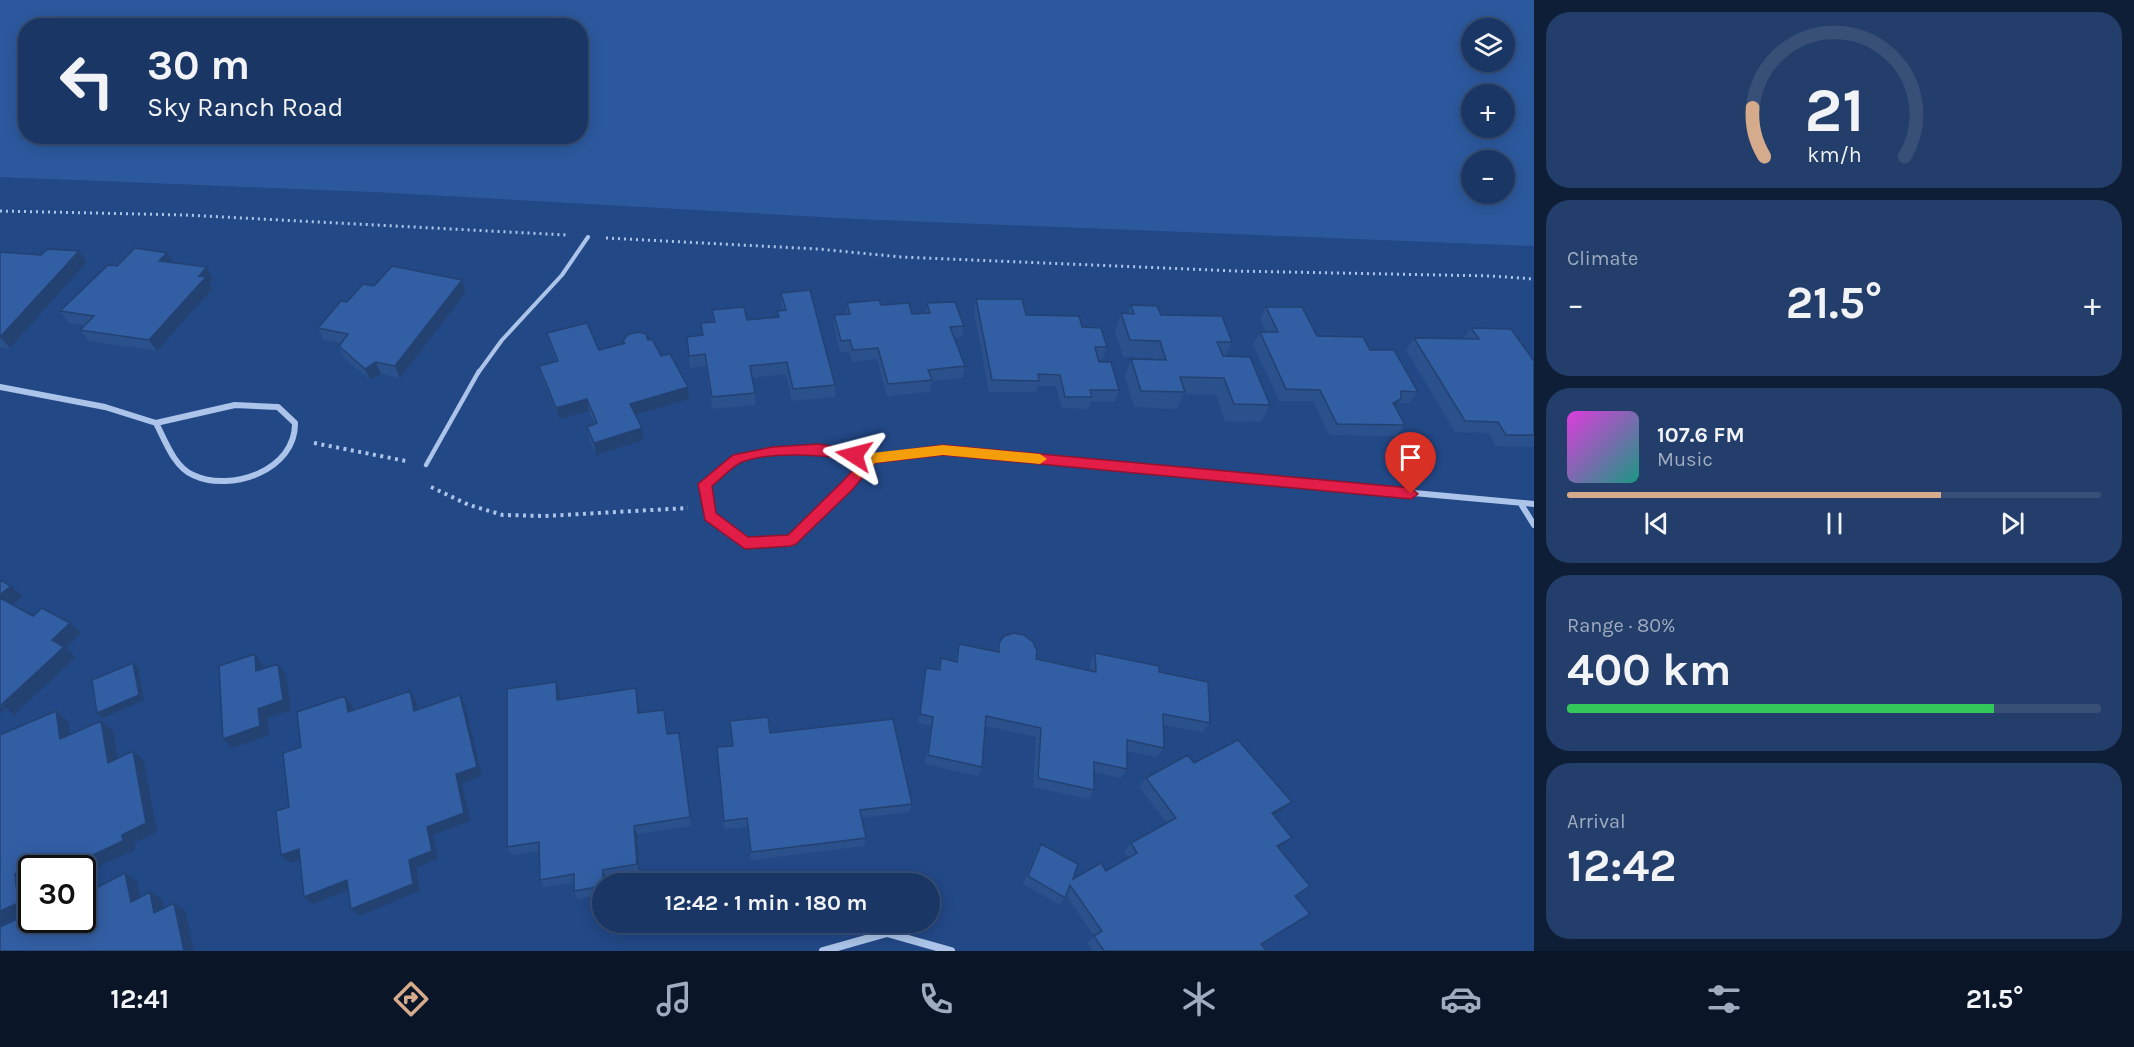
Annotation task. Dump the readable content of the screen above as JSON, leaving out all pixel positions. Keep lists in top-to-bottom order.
{
  "page": {
    "map_buttons": ["+", "−"],
    "turn": ["30 m", "Sky Ranch Road"],
    "tile": [
      "Climate",
      ["Range · 80%", "400 km"],
      ["Arrival", "12:42"]
    ],
    "heat": ["−", "21.5°", "+"],
    "song": ["107.6 FM", "Music"],
    "limit": "30",
    "trip": "12:42 · 1 min · 180 m",
    "tabs": ["12:41", "21.5°"],
    "gauge": ["21", "km/h"]
  }
}
